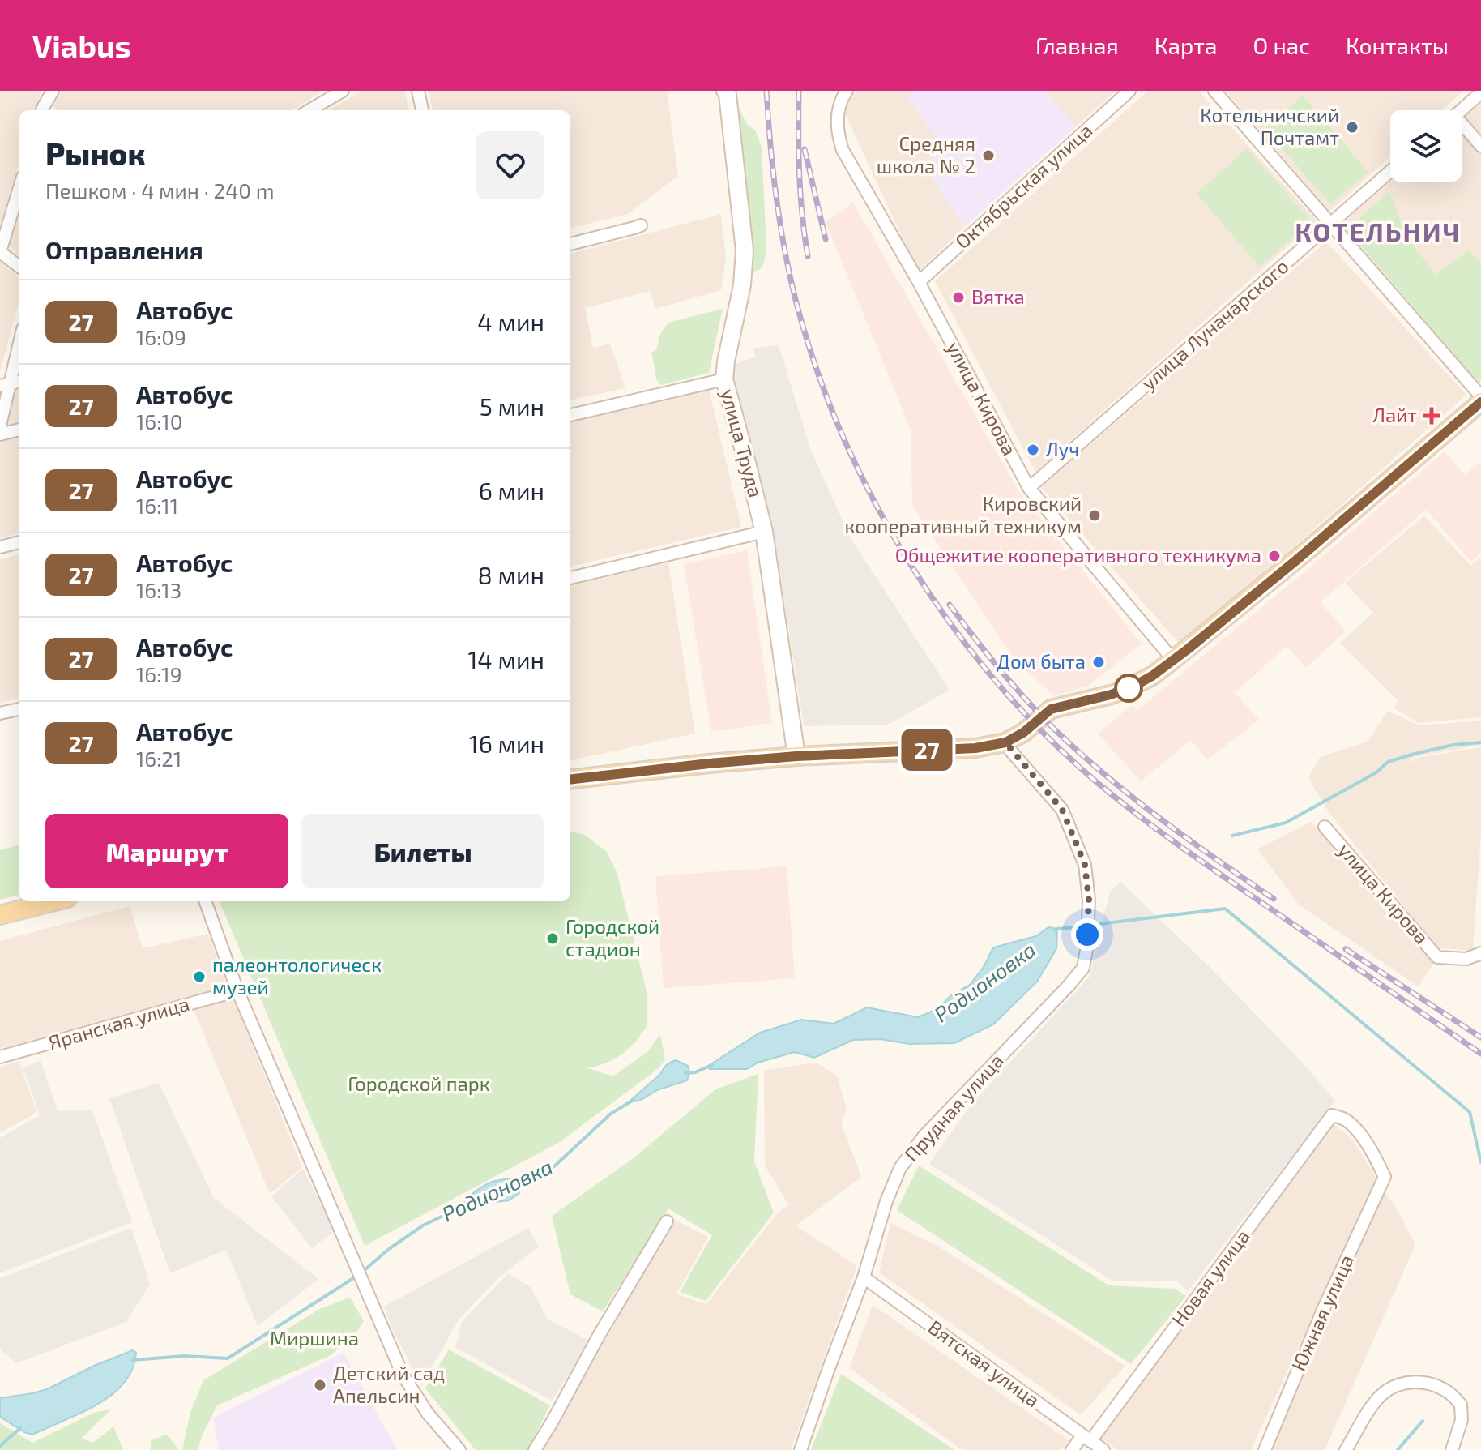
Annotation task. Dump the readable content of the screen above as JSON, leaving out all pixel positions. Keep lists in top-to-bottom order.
{
  "streets": {
    "street": [
      "Октябрьская улица",
      "улица Луначарского",
      "улица Кирова",
      "улица Труда",
      "Яранская улица",
      "Прудная улица",
      "Новая улица",
      "Южная улица",
      "Вятская улица"
    ]
  },
  "crossings": [
    ["Октябрьская улица", "улица Кирова"],
    ["улица Луначарского", "улица Кирова"],
    ["Прудная улица", "Вятская улица"],
    ["Новая улица", "Южная улица"],
    ["Новая улица", "Вятская улица"]
  ],
  "districts": ["КОТЕЛЬНИЧ"],
  "water": ["Родионовка"],
  "parks": ["Городской парк", "Миршина"],
  "places": {
    "other": [
      "Котельничский Почтамт",
      "Средняя школа № 2",
      "Вятка",
      "Луч",
      "Кировский кооперативный техникум",
      "Общежитие кооперативного техникума",
      "Дом быта",
      "Городской стадион",
      "палеонтологическ музей",
      "Детский сад Апельсин"
    ],
    "health": ["Лайт"]
  },
  "lines": ["bus line 27"],
  "page": {
    "header": "Viabus",
    "nav": [
      "Главная",
      "Карта",
      "О нас",
      "Контакты"
    ],
    "on_map": "27",
    "heading": [
      ["Рынок", "Пешком · 4 мин · 240 m"],
      "Отправления"
    ],
    "list": [
      {
        "mark": "27",
        "name": "Автобус",
        "note": "16:09",
        "value": "4 мин"
      },
      {
        "mark": "27",
        "name": "Автобус",
        "note": "16:10",
        "value": "5 мин"
      },
      {
        "mark": "27",
        "name": "Автобус",
        "note": "16:11",
        "value": "6 мин"
      },
      {
        "mark": "27",
        "name": "Автобус",
        "note": "16:13",
        "value": "8 мин"
      },
      {
        "mark": "27",
        "name": "Автобус",
        "note": "16:19",
        "value": "14 мин"
      },
      {
        "mark": "27",
        "name": "Автобус",
        "note": "16:21",
        "value": "16 мин"
      }
    ],
    "buttons": ["Маршрут", "Билеты"]
  }
}
